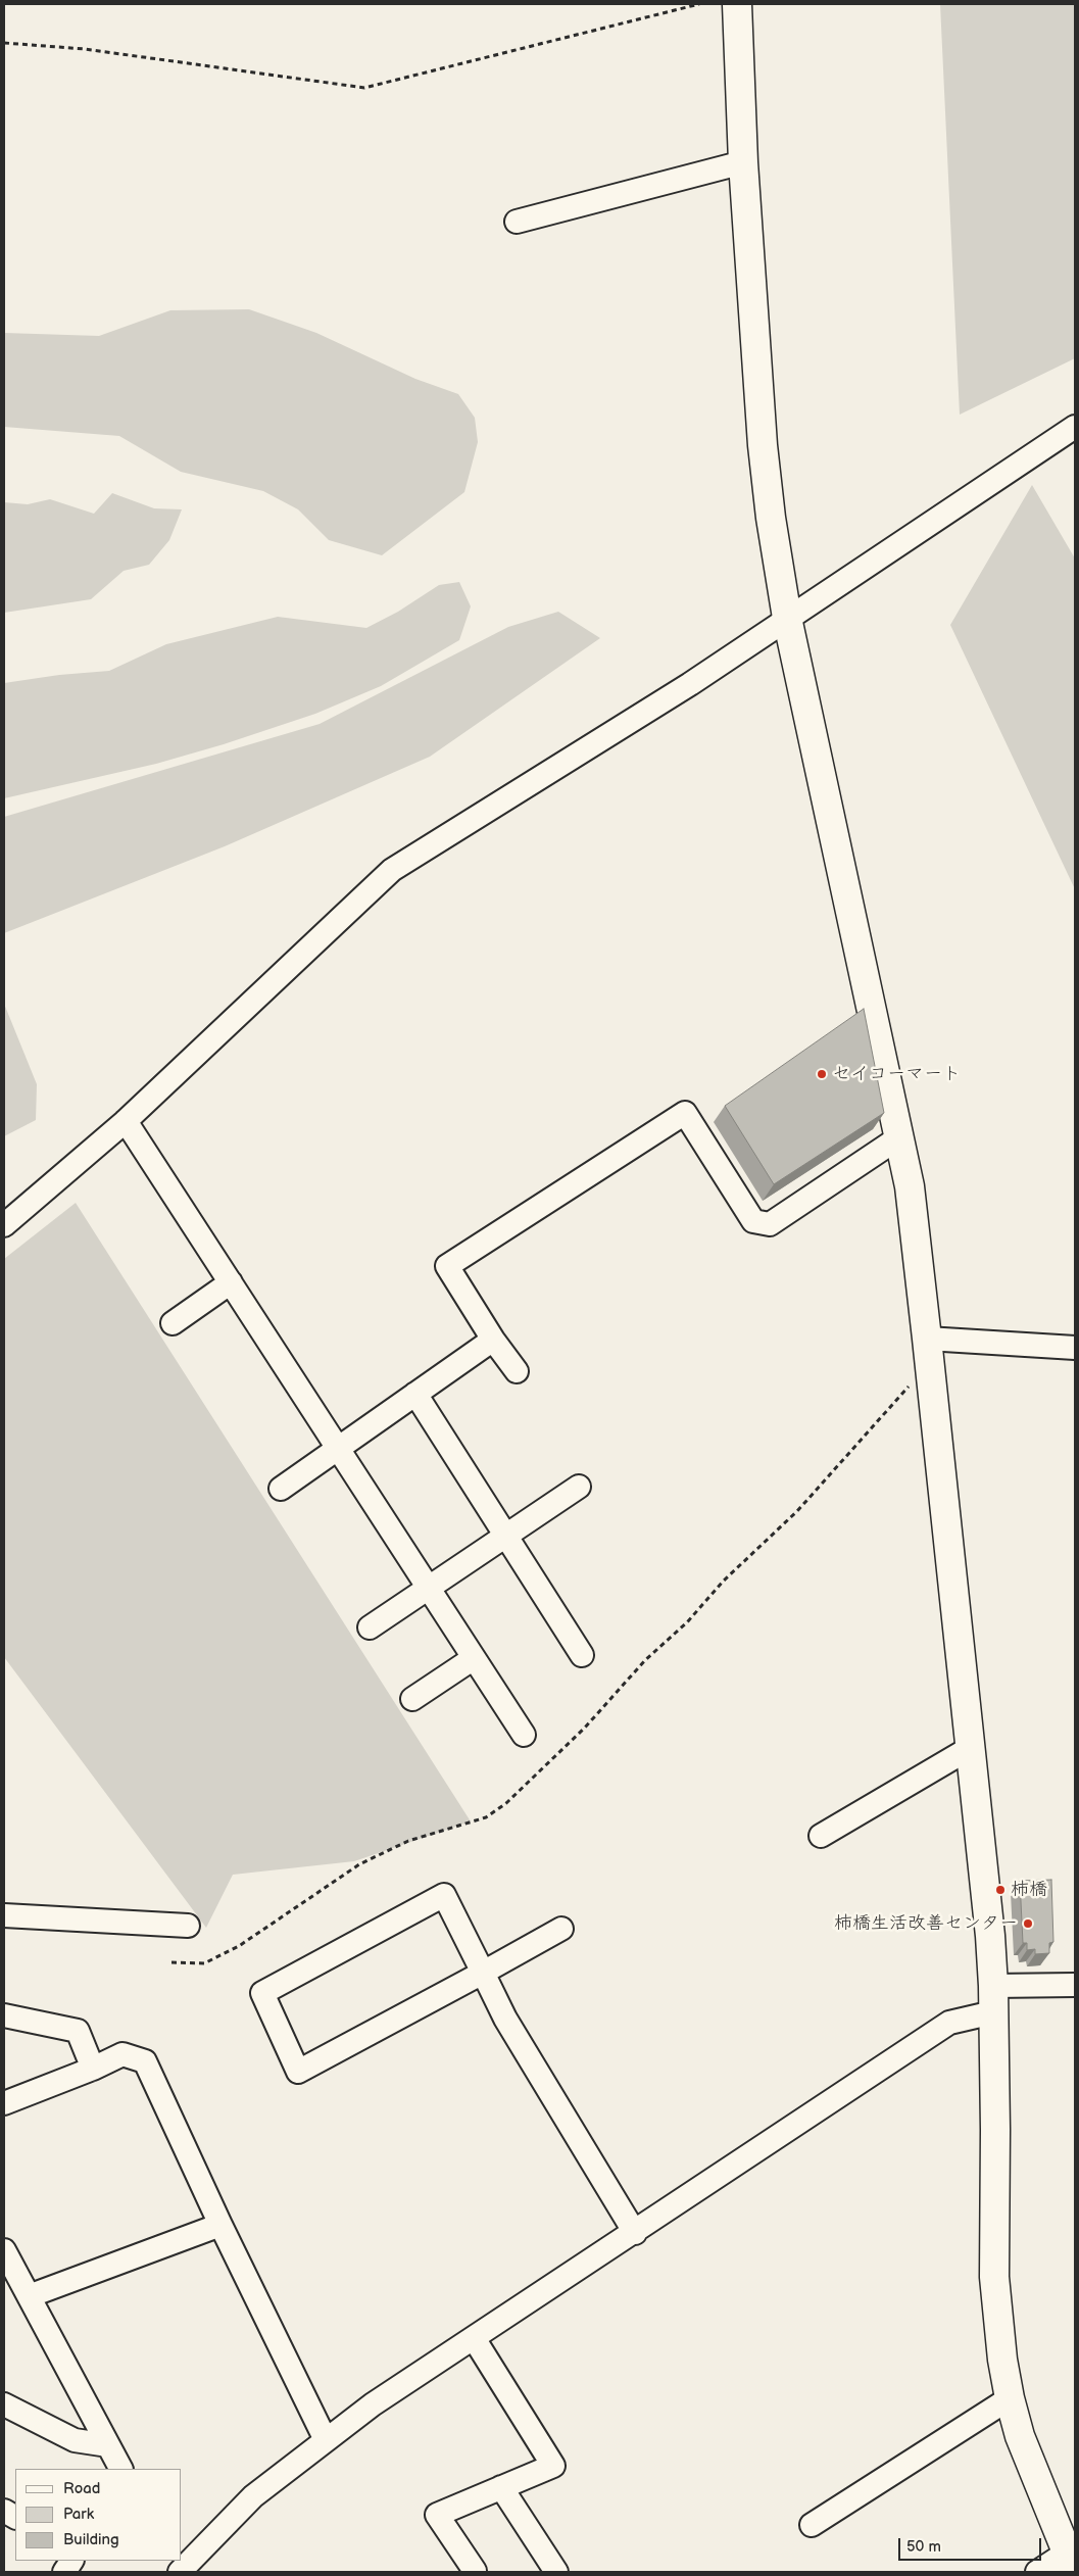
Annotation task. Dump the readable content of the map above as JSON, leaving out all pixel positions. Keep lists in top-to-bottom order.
{
  "places": ["セイコーマート", "柿橋", "柿橋生活改善センター"],
  "legend": ["Road", "Park", "Building"],
  "scale_bar": "50 m"
}
